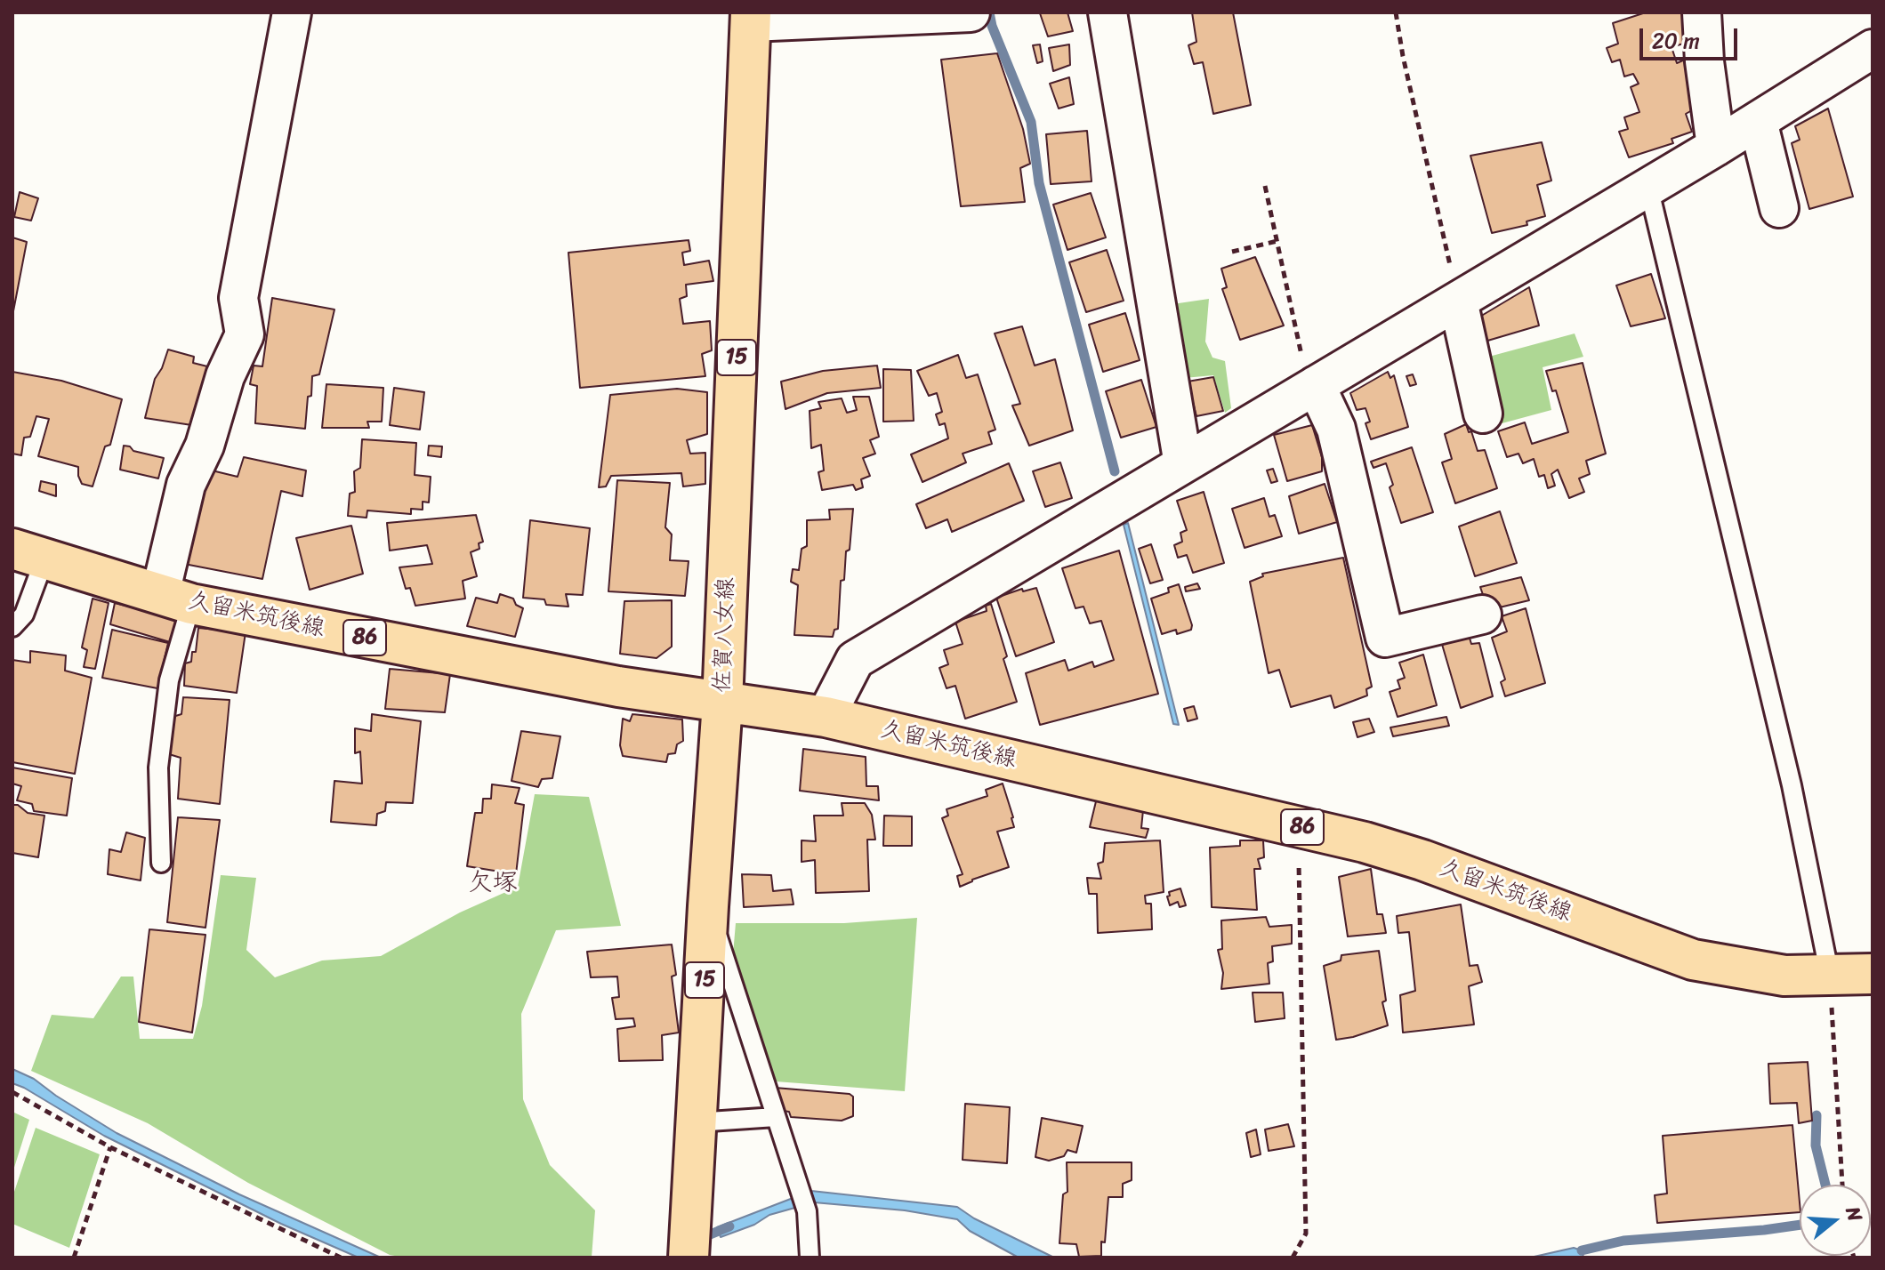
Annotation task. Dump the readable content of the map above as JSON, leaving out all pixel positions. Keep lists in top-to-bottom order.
{
  "streets": {
    "main road": [
      "15",
      "久留米筑後線",
      "佐賀八女線",
      "86"
    ]
  },
  "crossings": [
    ["久留米筑後線", "佐賀八女線"]
  ],
  "districts": ["欠塚"],
  "scale_bar": "20 m",
  "north": "right"
}
